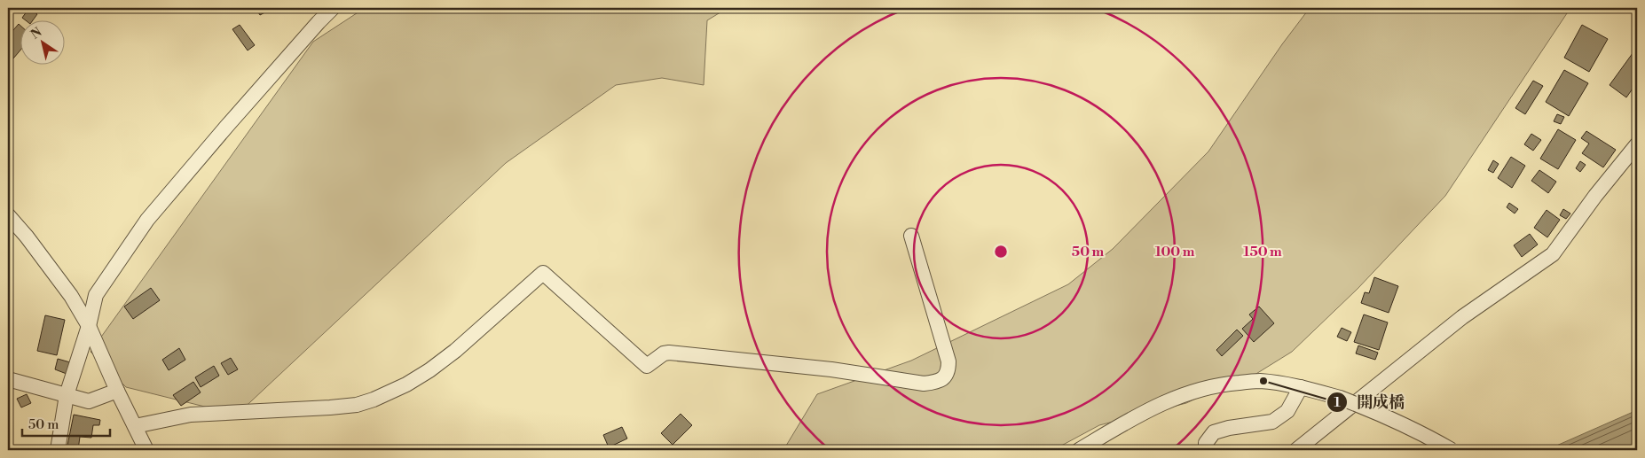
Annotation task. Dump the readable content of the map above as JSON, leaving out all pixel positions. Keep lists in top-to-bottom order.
{
  "places": ["開成橋"],
  "scale_bar": "50 m",
  "north": "top left",
  "rings": ["50 m", "100 m", "150 m"]
}
